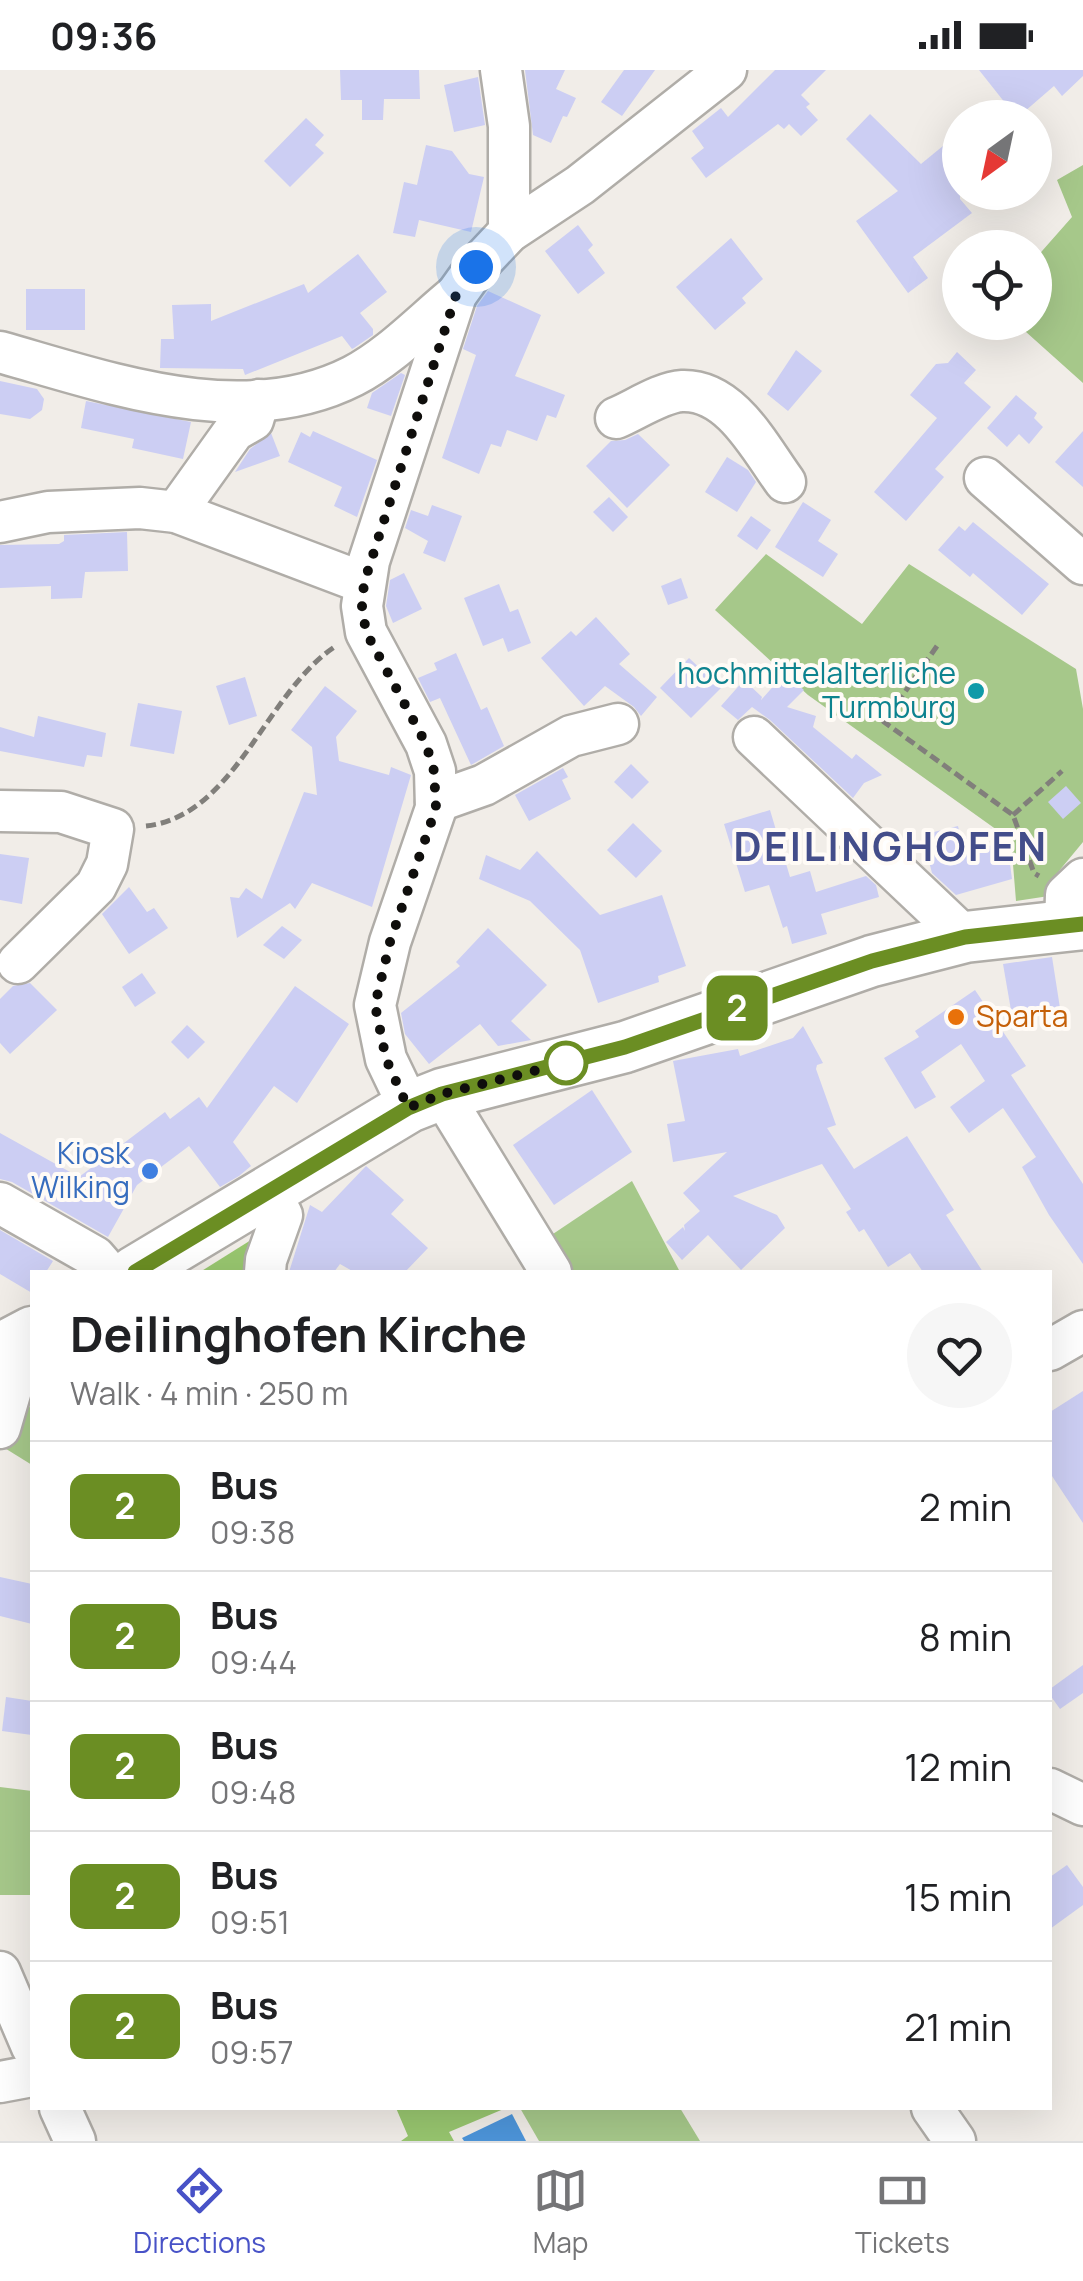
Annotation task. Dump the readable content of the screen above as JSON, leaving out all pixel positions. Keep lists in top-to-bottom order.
{
  "districts": ["DEILINGHOFEN"],
  "places": ["hochmittelalterliche Turmburg", "Sparta", "Kiosk Wilking"],
  "lines": ["bus line 2"],
  "north": "bottom left",
  "page": {
    "status": "09:36",
    "on_map": "2",
    "heading": ["Deilinghofen Kirche", "Walk · 4 min · 250 m"],
    "list": [
      {
        "mark": "2",
        "name": "Bus",
        "note": "09:38",
        "value": "2 min"
      },
      {
        "mark": "2",
        "name": "Bus",
        "note": "09:44",
        "value": "8 min"
      },
      {
        "mark": "2",
        "name": "Bus",
        "note": "09:48",
        "value": "12 min"
      },
      {
        "mark": "2",
        "name": "Bus",
        "note": "09:51",
        "value": "15 min"
      },
      {
        "mark": "2",
        "name": "Bus",
        "note": "09:57",
        "value": "21 min"
      }
    ],
    "tabs": ["Directions", "Map", "Tickets"]
  }
}
